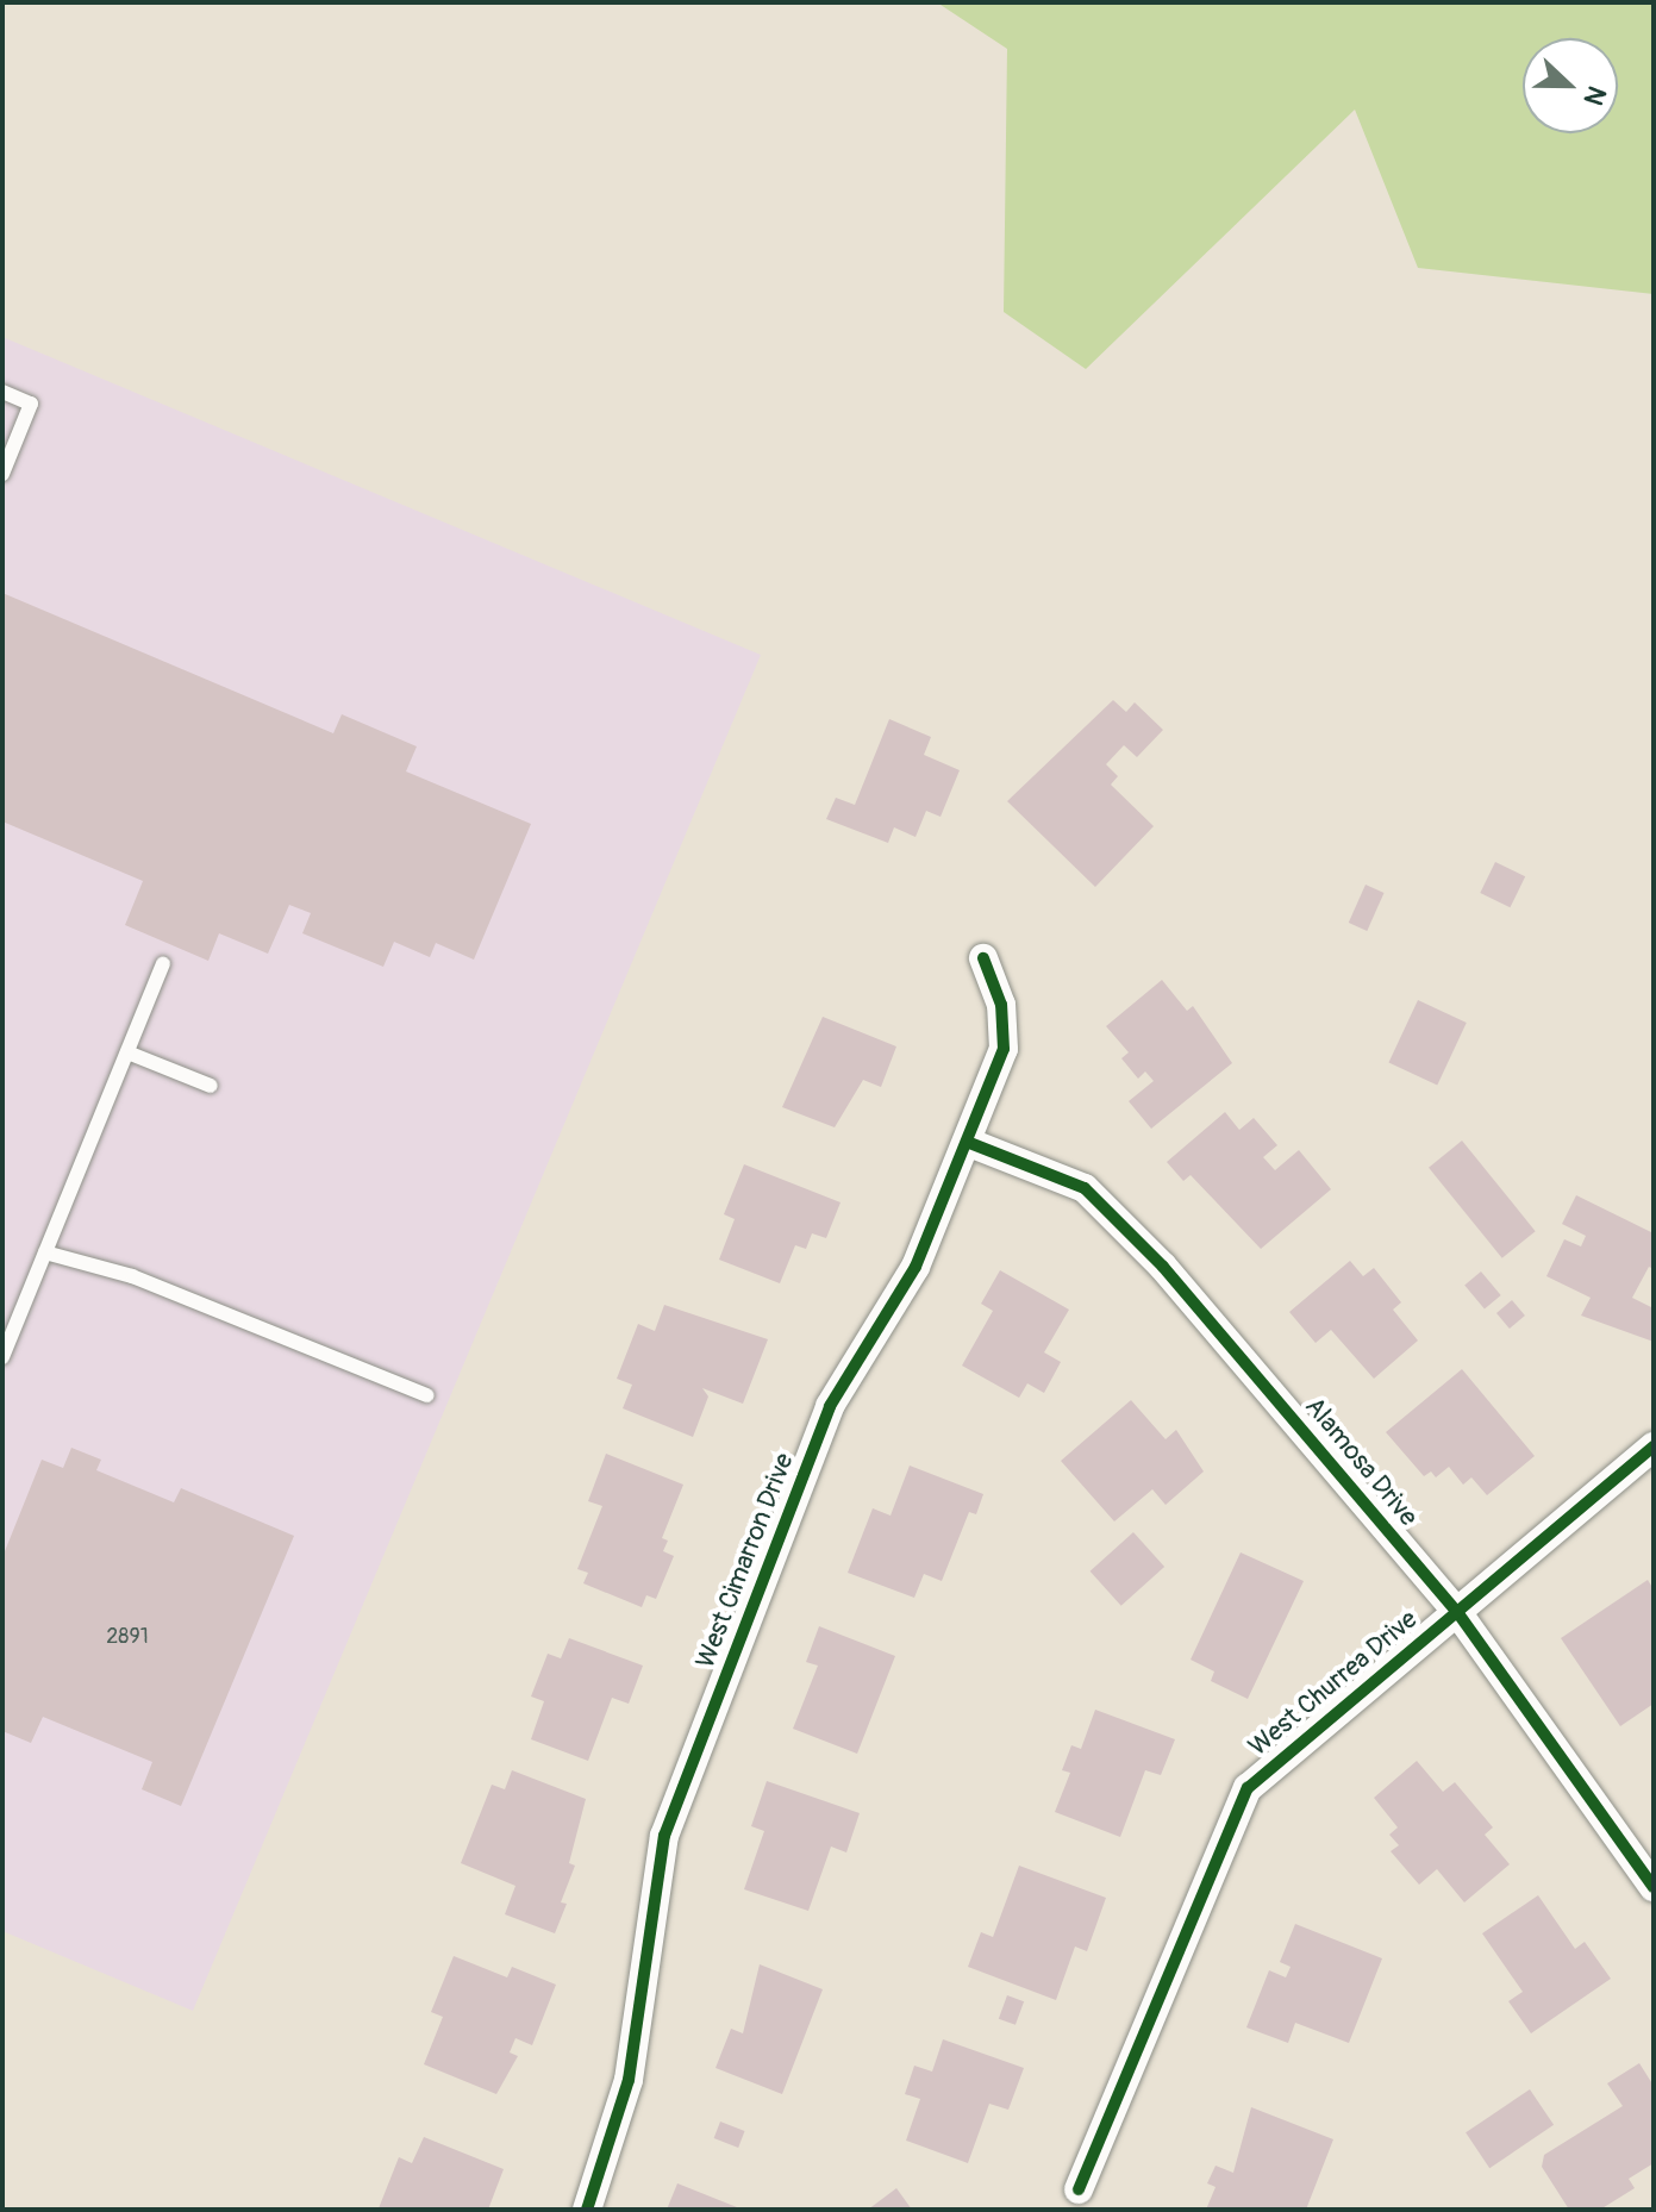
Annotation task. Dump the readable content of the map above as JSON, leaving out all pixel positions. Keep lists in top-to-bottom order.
{
  "streets": {
    "street": ["Alamosa Drive", "West Cimarron Drive", "West Churrea Drive"]
  },
  "crossings": [
    ["Alamosa Drive", "West Cimarron Drive"],
    ["Alamosa Drive", "West Churrea Drive"]
  ],
  "house_numbers": ["2891"],
  "north": "right"
}
